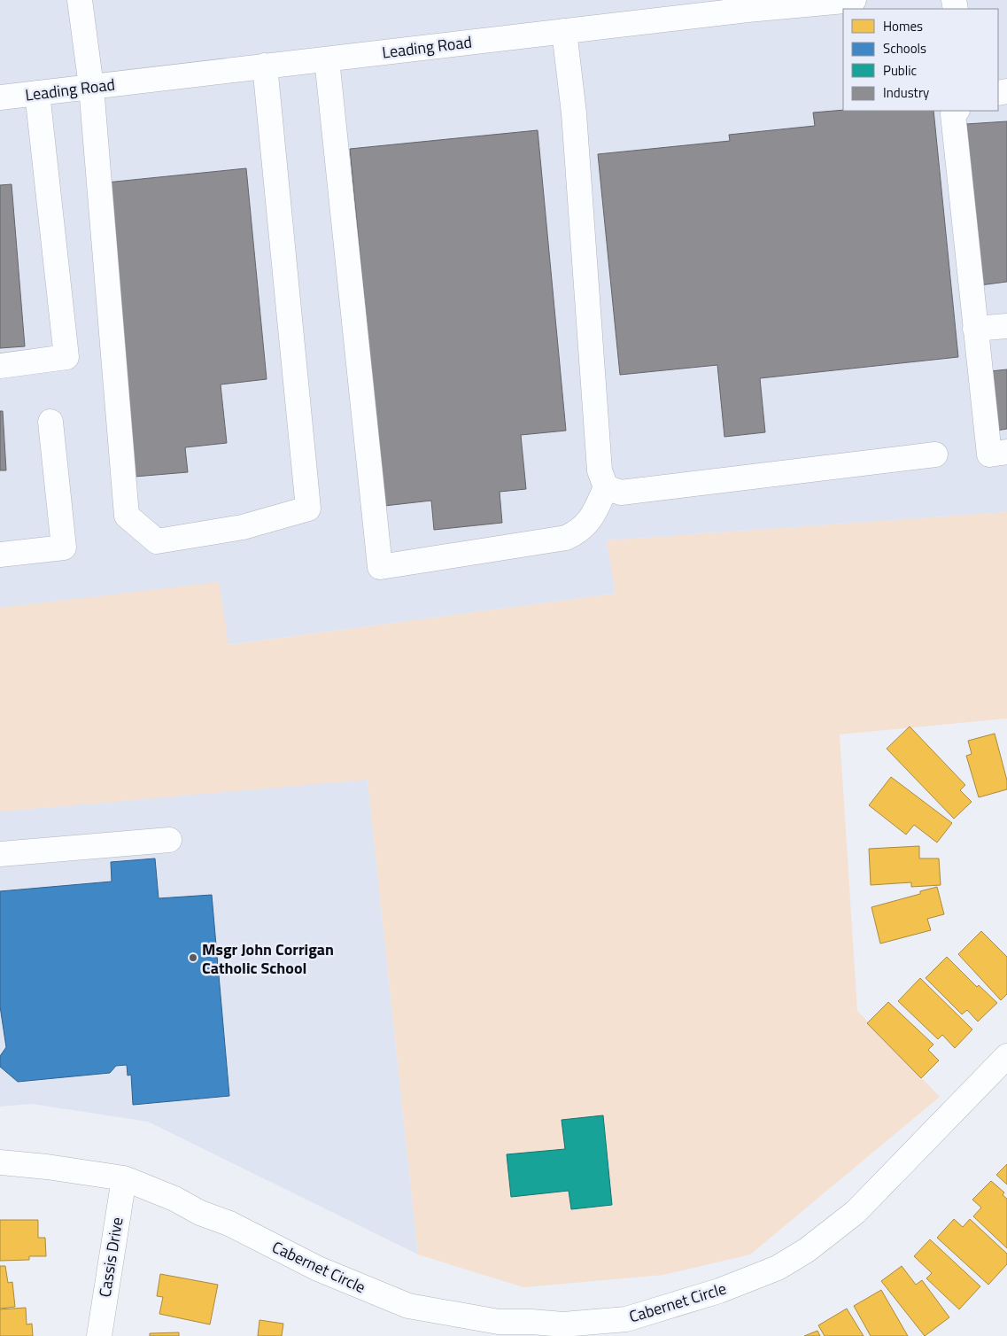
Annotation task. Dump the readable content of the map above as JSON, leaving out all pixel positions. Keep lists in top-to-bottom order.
{
  "streets": {
    "street": ["Leading Road", "Cassis Drive", "Cabernet Circle"]
  },
  "crossings": [
    ["Cassis Drive", "Cabernet Circle"]
  ],
  "places": ["Msgr John Corrigan Catholic School"],
  "legend": [
    "Homes",
    "Schools",
    "Public",
    "Industry"
  ]
}
